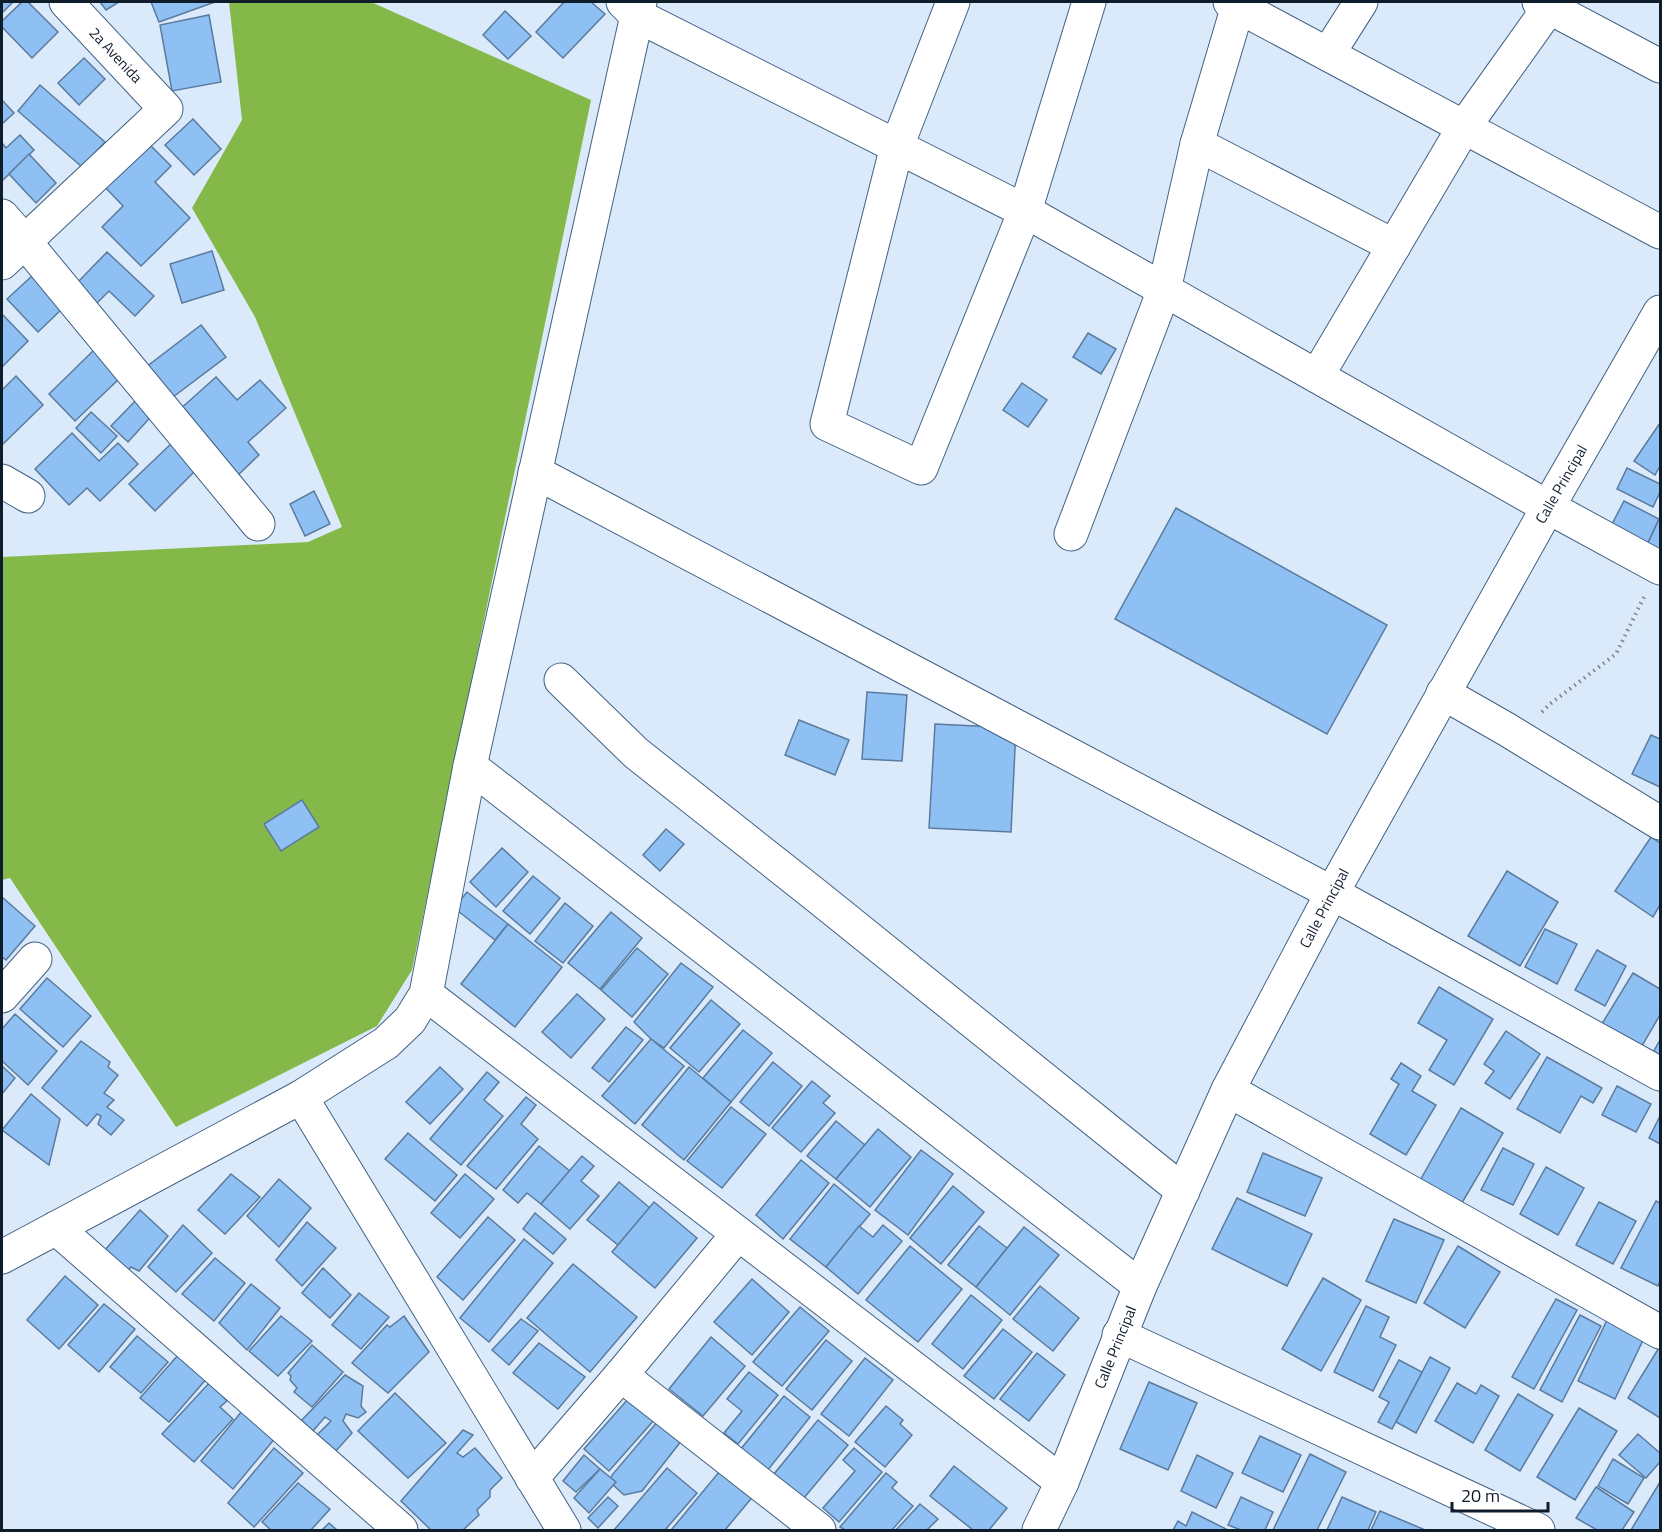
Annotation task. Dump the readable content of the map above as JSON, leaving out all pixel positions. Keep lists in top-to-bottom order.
{
  "streets": {
    "street": ["2a Avenida", "Calle Principal"]
  },
  "scale_bar": "20 m"
}
